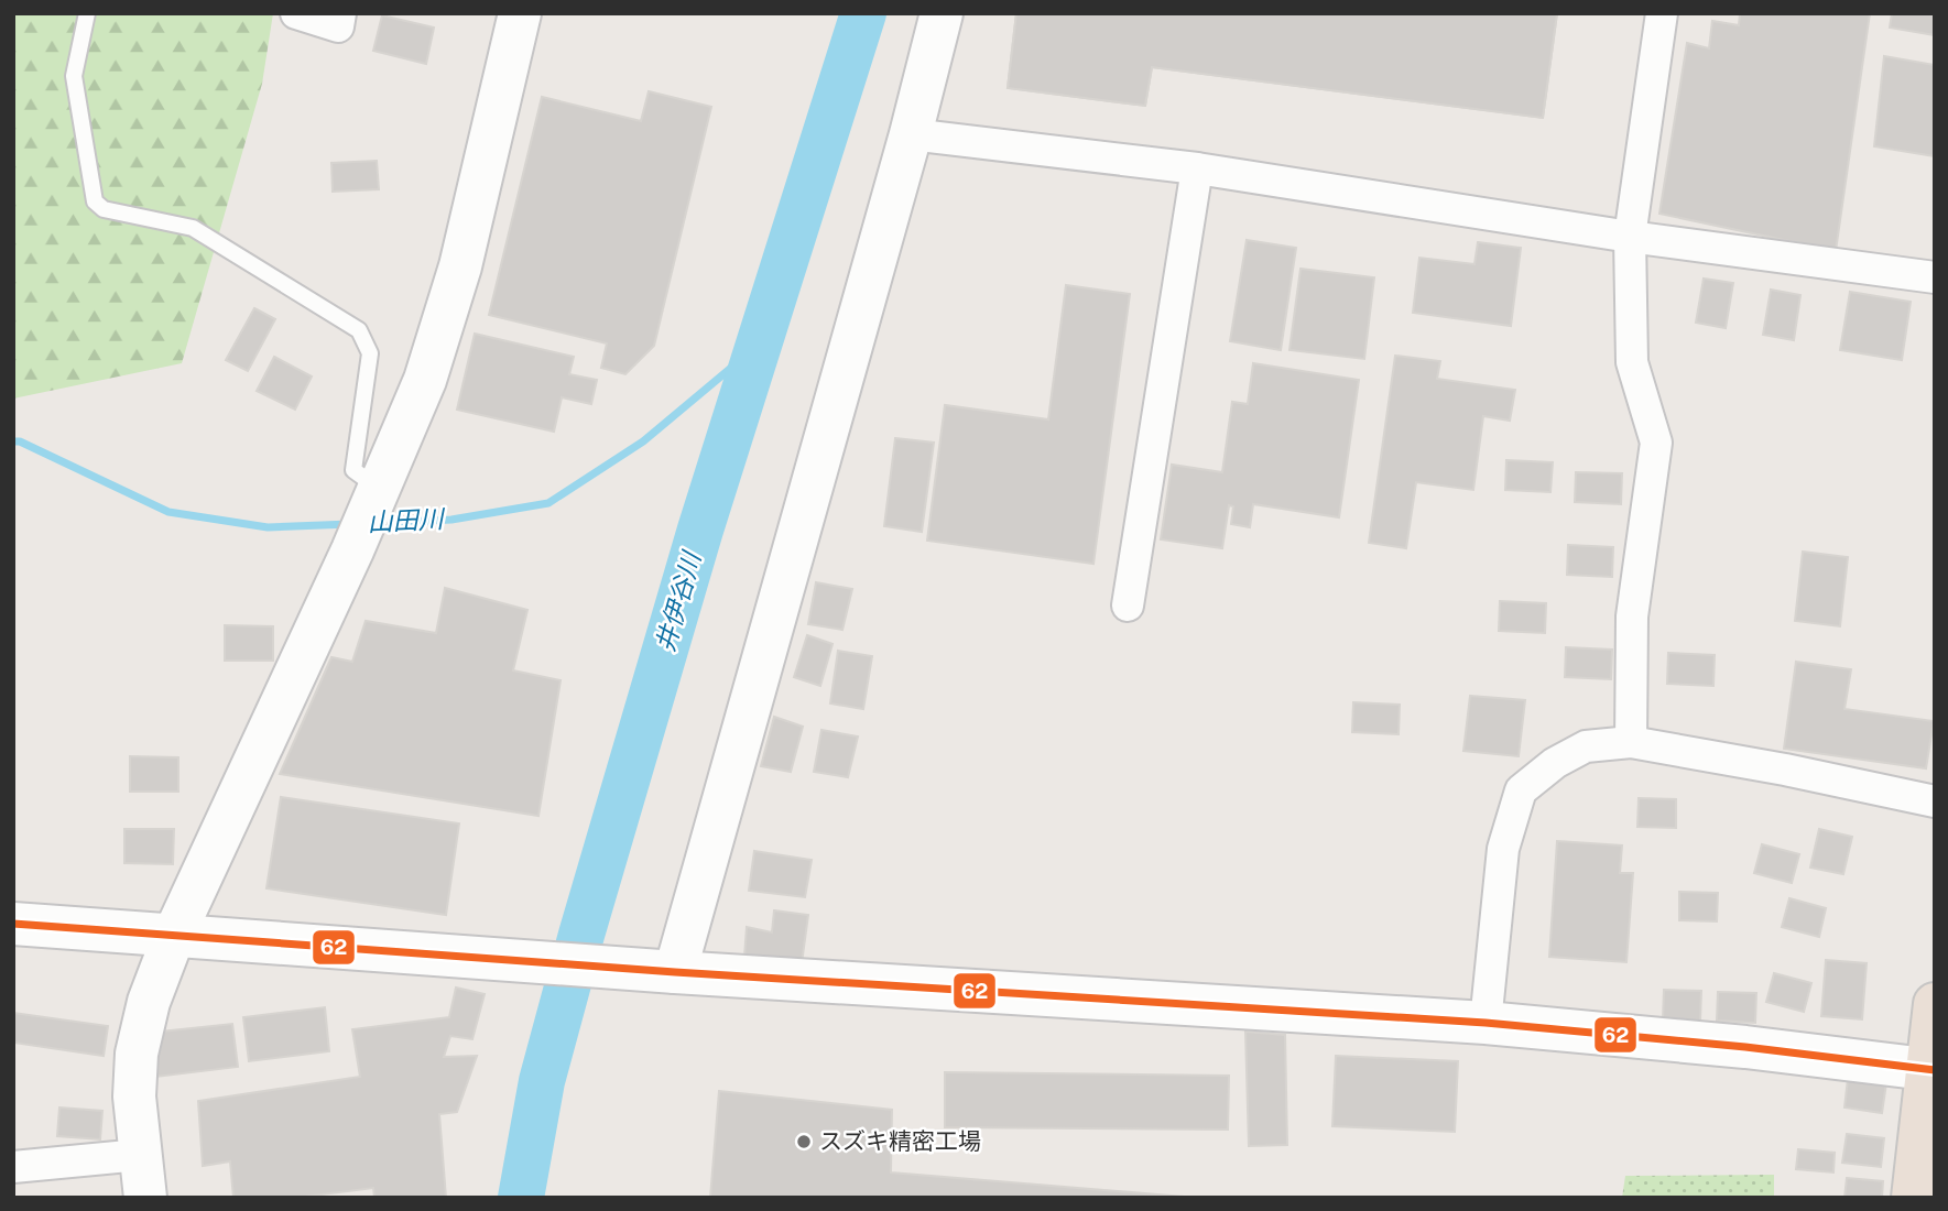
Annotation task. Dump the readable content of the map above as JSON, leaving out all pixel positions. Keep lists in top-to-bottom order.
{
  "water": ["山田川", "井伊谷川"],
  "places": ["スズキ精密工場"],
  "lines": ["transit line 62"]
}
